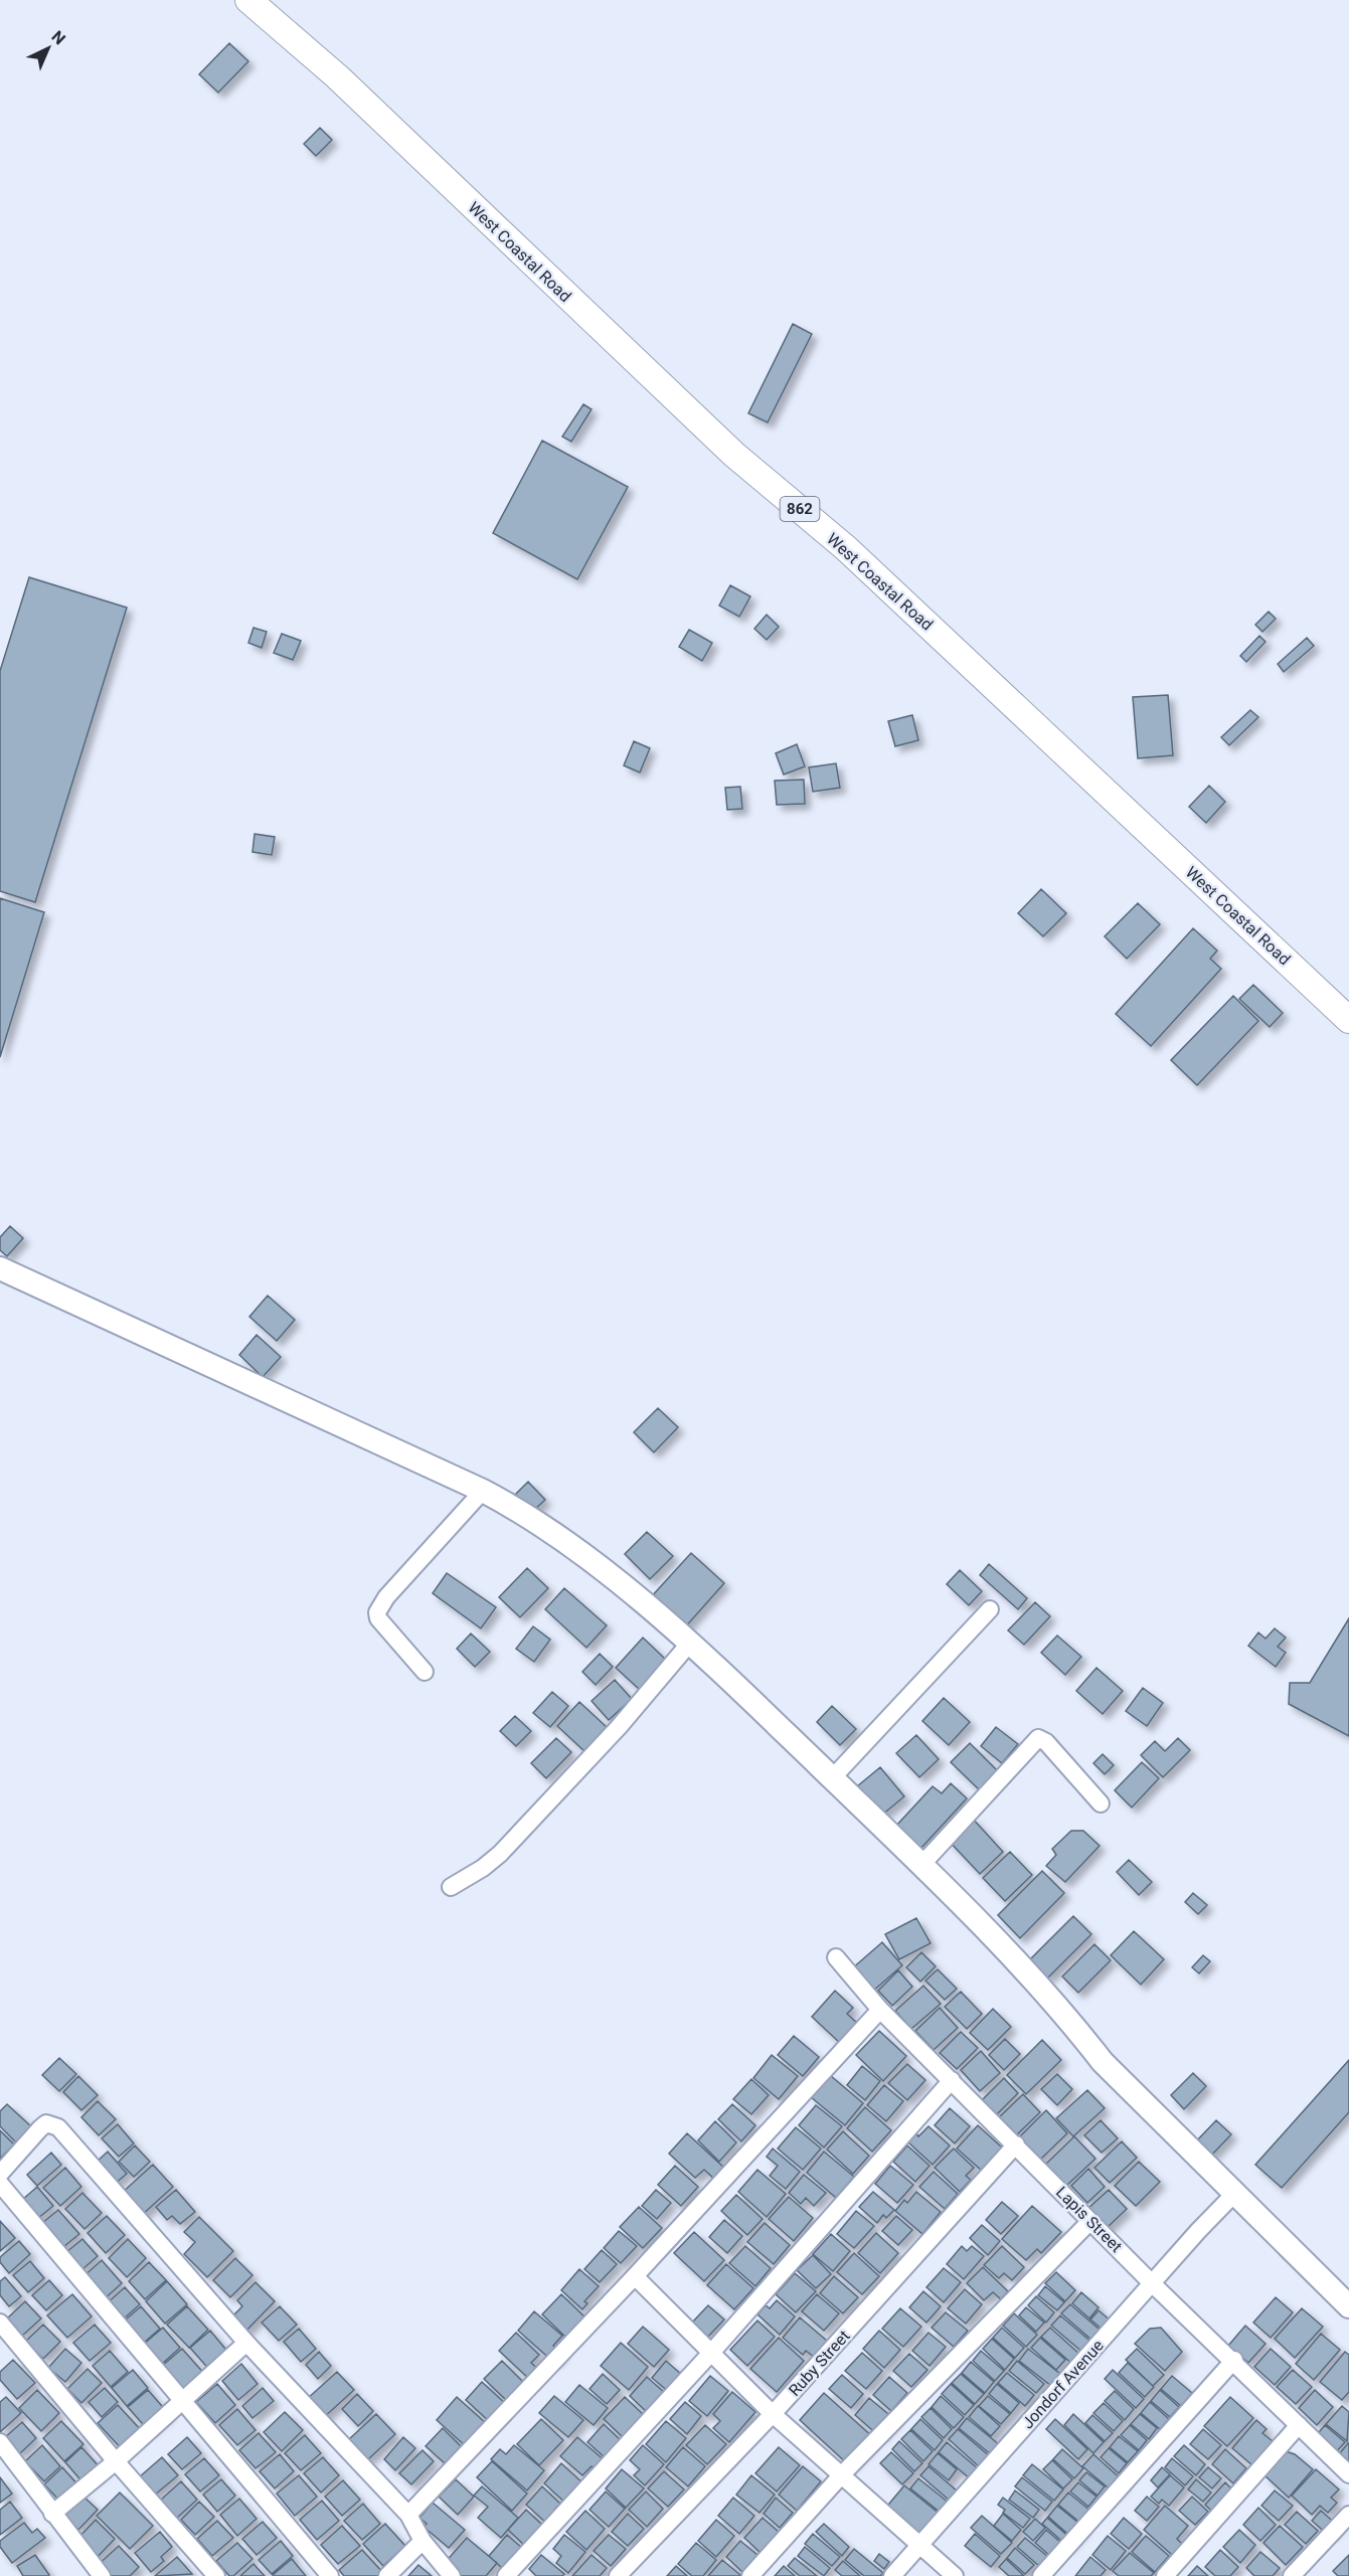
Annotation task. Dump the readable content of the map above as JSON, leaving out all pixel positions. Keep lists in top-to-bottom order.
{
  "streets": {
    "main road": ["West Coastal Road", "862"],
    "street": ["Lapis Street", "Ruby Street", "Jondorf Avenue"]
  },
  "crossings": [
    ["Lapis Street", "Ruby Street"],
    ["Lapis Street", "Jondorf Avenue"]
  ],
  "north": "top right"
}
